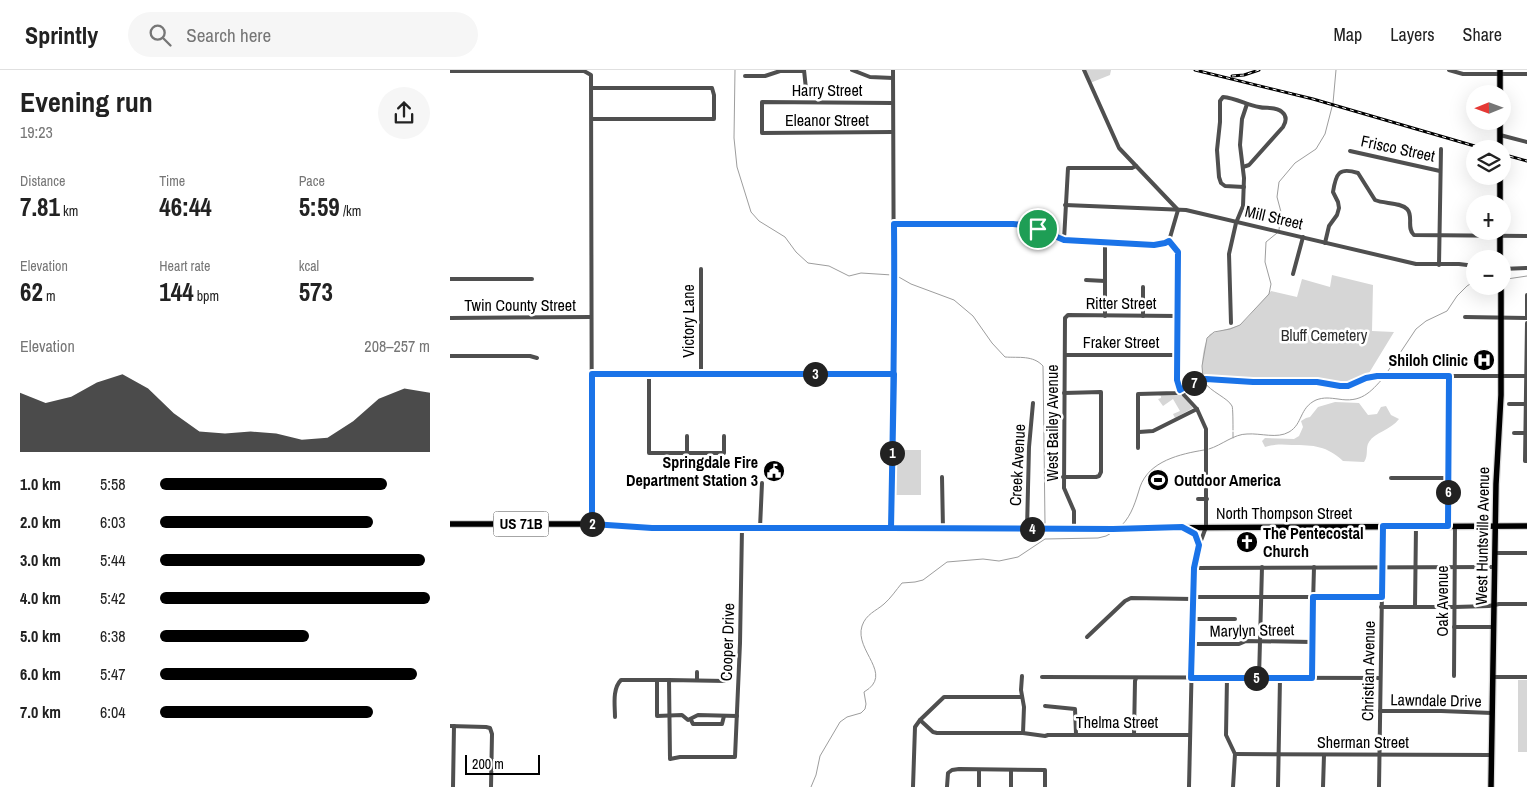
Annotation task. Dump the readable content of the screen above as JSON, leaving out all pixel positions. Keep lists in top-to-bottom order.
{
  "streets": {
    "main road": ["North Thompson Street", "US 71B", "West Huntsville Avenue"],
    "street": [
      "Harry Street",
      "Eleanor Street",
      "Frisco Street",
      "Mill Street",
      "Ritter Street",
      "Twin County Street",
      "Victory Lane",
      "Fraker Street",
      "West Bailey Avenue",
      "Creek Avenue",
      "Oak Avenue",
      "Marylyn Street",
      "Cooper Drive",
      "Christian Avenue",
      "Lawndale Drive",
      "Thelma Street",
      "Sherman Street"
    ]
  },
  "crossings": [
    ["Harry Street", "Eleanor Street"],
    ["Ritter Street", "West Bailey Avenue"],
    ["Fraker Street", "West Bailey Avenue"],
    ["West Bailey Avenue", "North Thompson Street"],
    ["Creek Avenue", "North Thompson Street"],
    ["North Thompson Street", "US 71B"],
    ["North Thompson Street", "West Huntsville Avenue"],
    ["North Thompson Street", "Oak Avenue"],
    ["North Thompson Street", "Cooper Drive"],
    ["North Thompson Street", "Christian Avenue"],
    ["West Huntsville Avenue", "Lawndale Drive"],
    ["West Huntsville Avenue", "Sherman Street"],
    ["Christian Avenue", "Lawndale Drive"],
    ["Christian Avenue", "Sherman Street"]
  ],
  "parks": ["Bluff Cemetery"],
  "places": {
    "hospital": ["Shiloh Clinic"],
    "public building": ["Springdale Fire Department Station 3"],
    "sports": ["Outdoor America"],
    "church": ["The Pentecostal Church"]
  },
  "scale_bar": "200 m",
  "north": "left",
  "page": {
    "header": "Sprintly",
    "search": "Search here",
    "nav": ["Map", "Layers", "Share"],
    "heading": ["Evening run", "19:23"],
    "map_buttons": ["+", "−"],
    "stats": [
      ["Distance", "7.81 km"],
      ["Time", "46:44"],
      ["Pace", "5:59 /km"],
      ["Elevation", "62 m"],
      ["Heart rate", "144 bpm"],
      ["kcal", "573"]
    ],
    "chart": ["Elevation", "208–257 m"],
    "pins": [
      "3",
      "7",
      "1",
      "6",
      "2",
      "4",
      "5"
    ],
    "list": [
      {
        "name": "1.0 km",
        "note": "5:58"
      },
      {
        "name": "2.0 km",
        "note": "6:03"
      },
      {
        "name": "3.0 km",
        "note": "5:44"
      },
      {
        "name": "4.0 km",
        "note": "5:42"
      },
      {
        "name": "5.0 km",
        "note": "6:38"
      },
      {
        "name": "6.0 km",
        "note": "5:47"
      },
      {
        "name": "7.0 km",
        "note": "6:04"
      }
    ],
    "scale": "200 m"
  }
}
